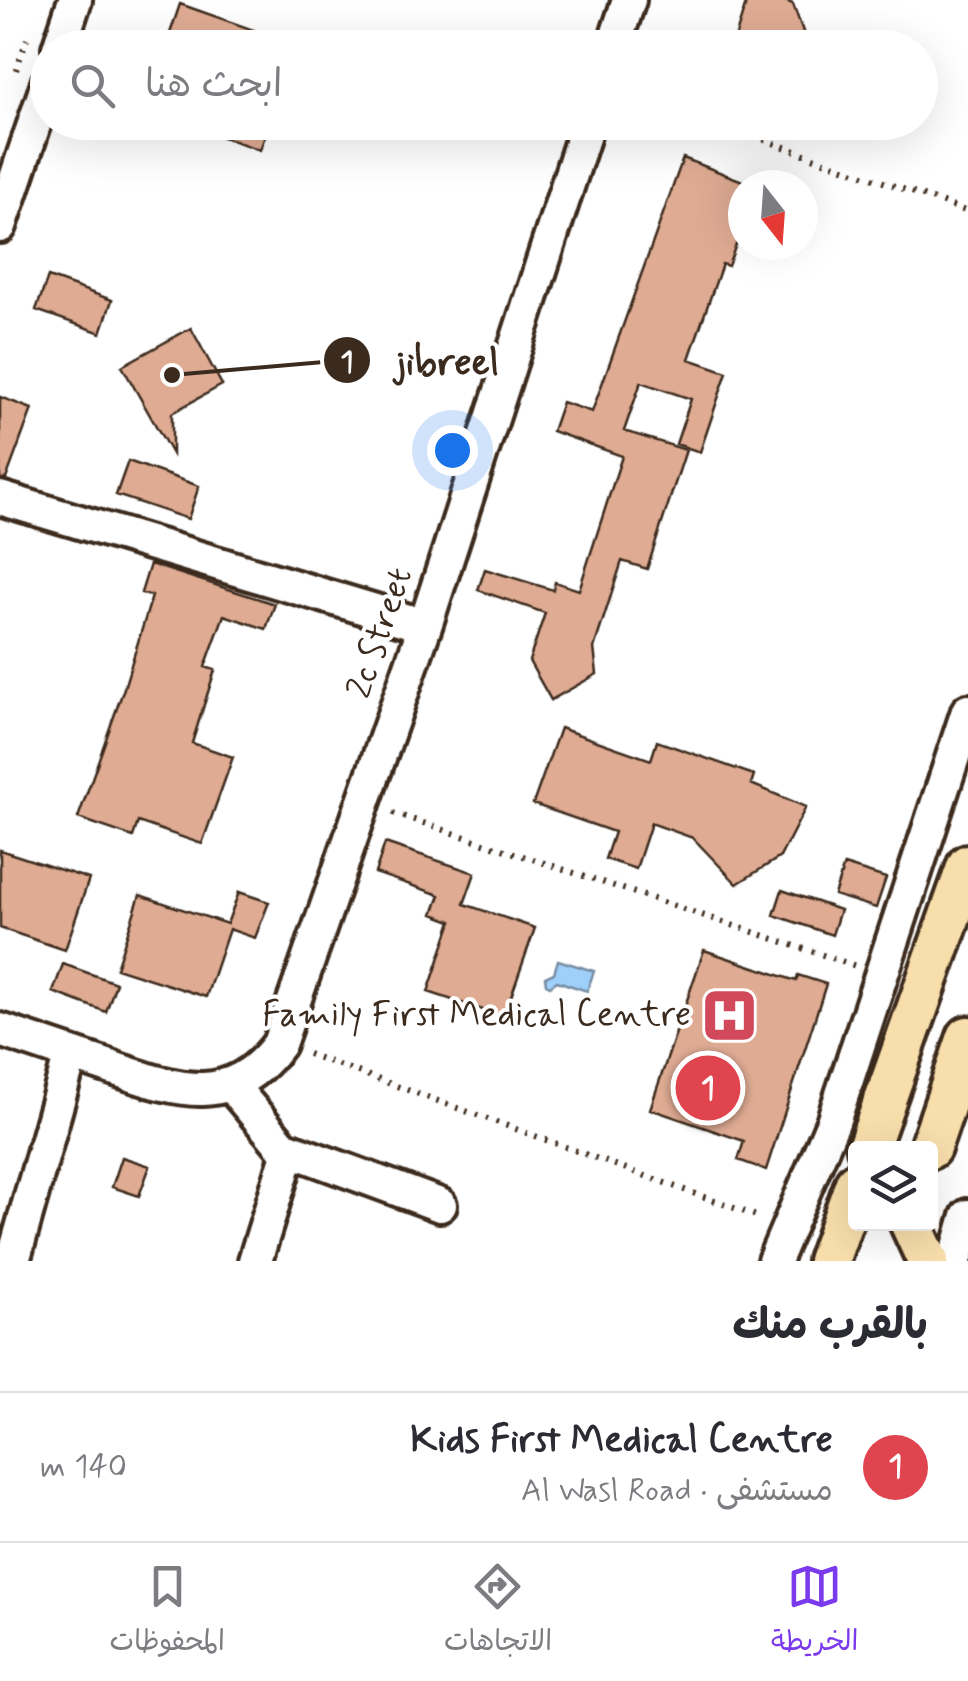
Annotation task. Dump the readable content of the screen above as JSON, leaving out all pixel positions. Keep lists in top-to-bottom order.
{
  "streets": {
    "street": ["2c Street"]
  },
  "places": {
    "other": ["jibreel"],
    "hospital": ["Family First Medical Centre"]
  },
  "north": "bottom",
  "page": {
    "search": "ابحث هنا",
    "pins": "1",
    "heading": "بالقرب منك",
    "list": [
      {
        "mark": "1",
        "name": "Kids First Medical Centre",
        "note": "مستشفى · Al Wasl Road",
        "value": "140 m"
      }
    ],
    "nav": ["الخريطة", "الاتجاهات", "المحفوظات"]
  }
}
